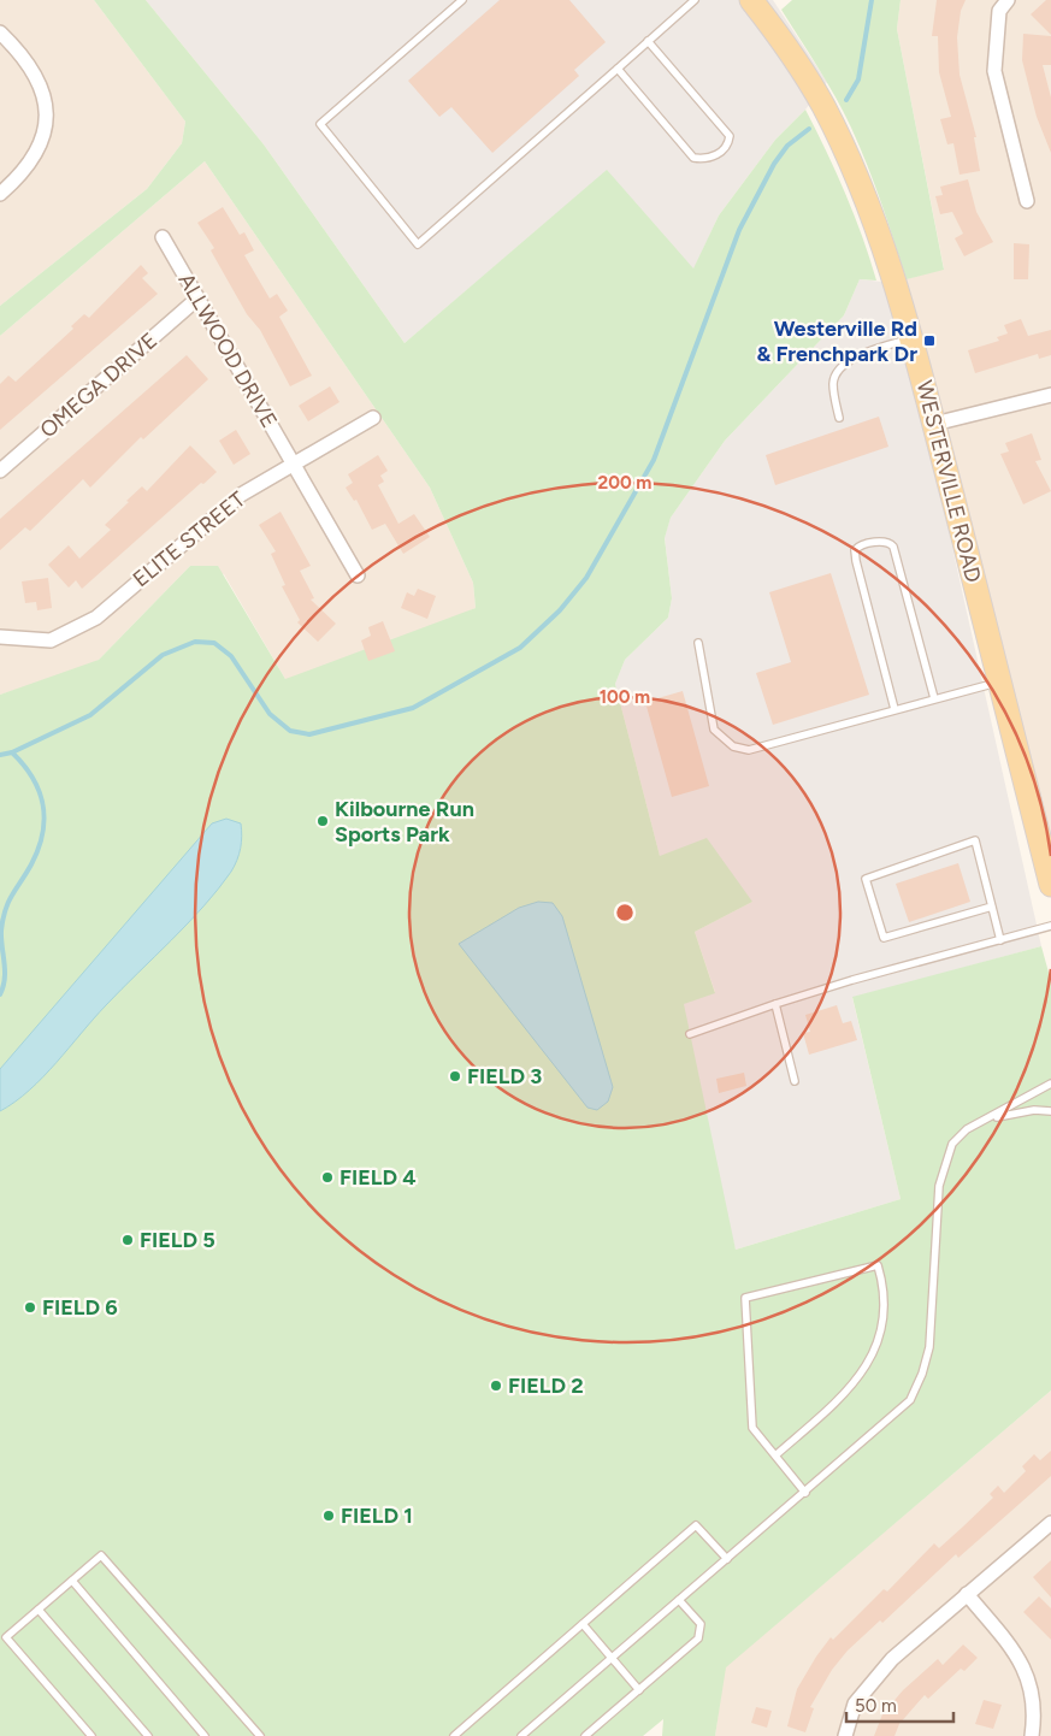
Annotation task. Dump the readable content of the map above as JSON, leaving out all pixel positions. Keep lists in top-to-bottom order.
{
  "streets": {
    "main road": ["WESTERVILLE ROAD"],
    "street": ["ALLWOOD DRIVE", "OMEGA DRIVE", "ELITE STREET"]
  },
  "crossings": [
    ["ALLWOOD DRIVE", "OMEGA DRIVE"],
    ["ALLWOOD DRIVE", "ELITE STREET"]
  ],
  "places": {
    "transit": ["Westerville Rd & Frenchpark Dr"],
    "other": [
      "Kilbourne Run Sports Park",
      "FIELD 3",
      "FIELD 4",
      "FIELD 5",
      "FIELD 6",
      "FIELD 2",
      "FIELD 1"
    ]
  },
  "scale_bar": "50 m",
  "rings": ["200 m", "100 m"]
}
